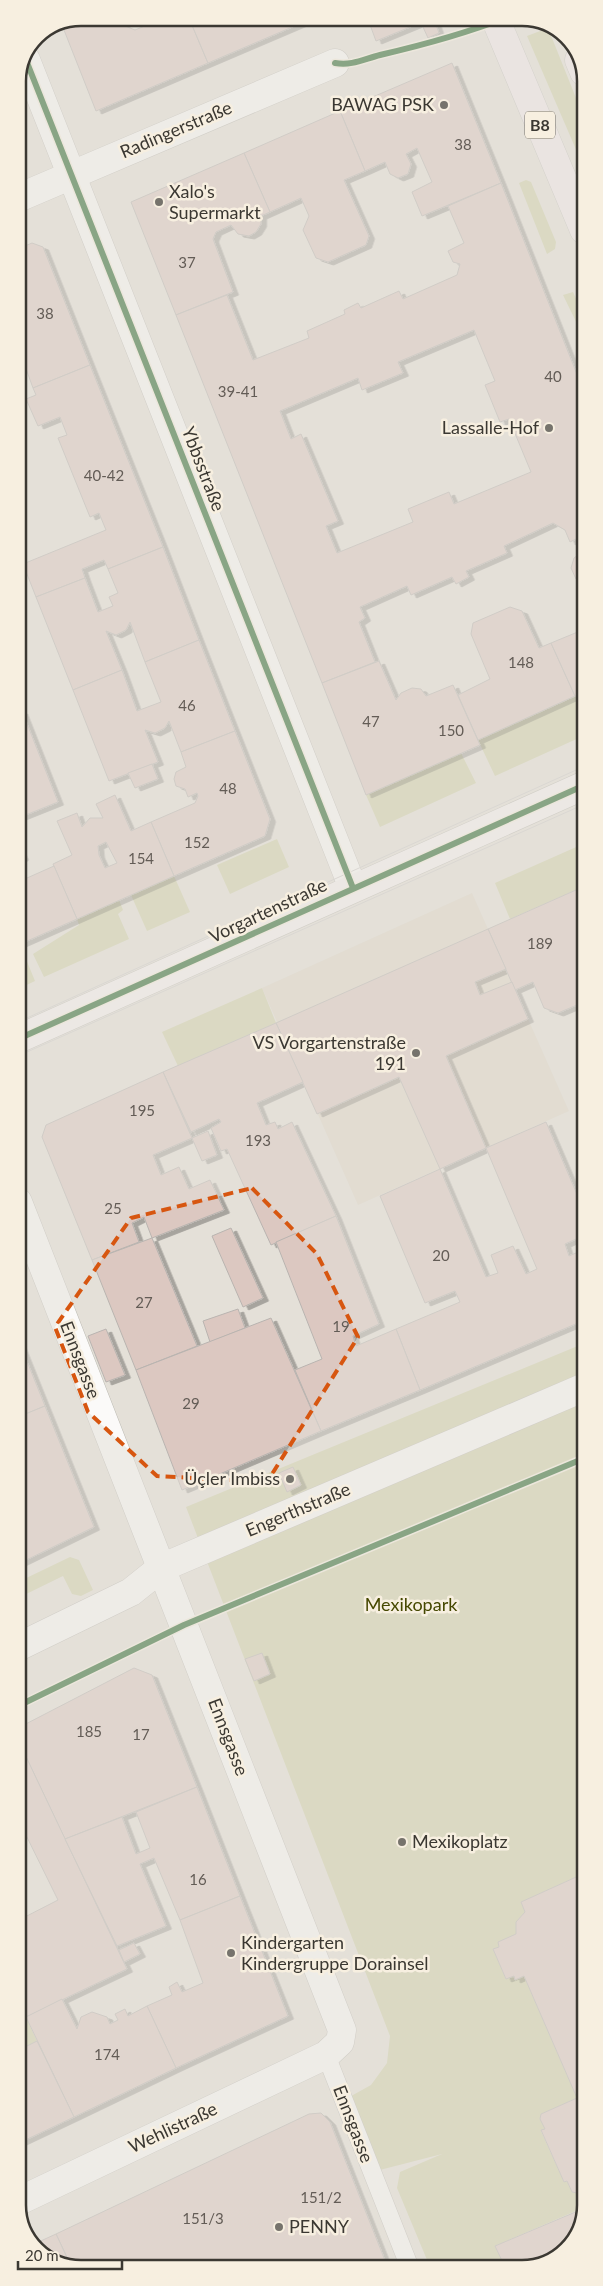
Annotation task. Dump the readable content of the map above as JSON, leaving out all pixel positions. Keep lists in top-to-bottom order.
{
  "streets": {
    "main road": ["B8"],
    "street": [
      "Radingerstraße",
      "Ybbsstraße",
      "Vorgartenstraße",
      "Ennsgasse",
      "Engerthstraße",
      "Wehlistraße"
    ]
  },
  "crossings": [
    ["Radingerstraße", "Ybbsstraße"],
    ["Ybbsstraße", "Vorgartenstraße"],
    ["Ennsgasse", "Engerthstraße"],
    ["Ennsgasse", "Wehlistraße"]
  ],
  "parks": ["Mexikopark"],
  "places": [
    "BAWAG PSK",
    "Xalo's Supermarkt",
    "Lassalle-Hof",
    "VS Vorgartenstraße 191",
    "Üçler Imbiss",
    "Mexikoplatz",
    "Kindergarten Kindergruppe Dorainsel",
    "PENNY"
  ],
  "house_numbers": [
    "38",
    "37",
    "38",
    "40",
    "39-41",
    "40-42",
    "148",
    "46",
    "47",
    "150",
    "48",
    "152",
    "154",
    "189",
    "195",
    "193",
    "25",
    "20",
    "27",
    "19",
    "29",
    "185",
    "17",
    "16",
    "174",
    "151/2",
    "151/3"
  ],
  "scale_bar": "20 m"
}
